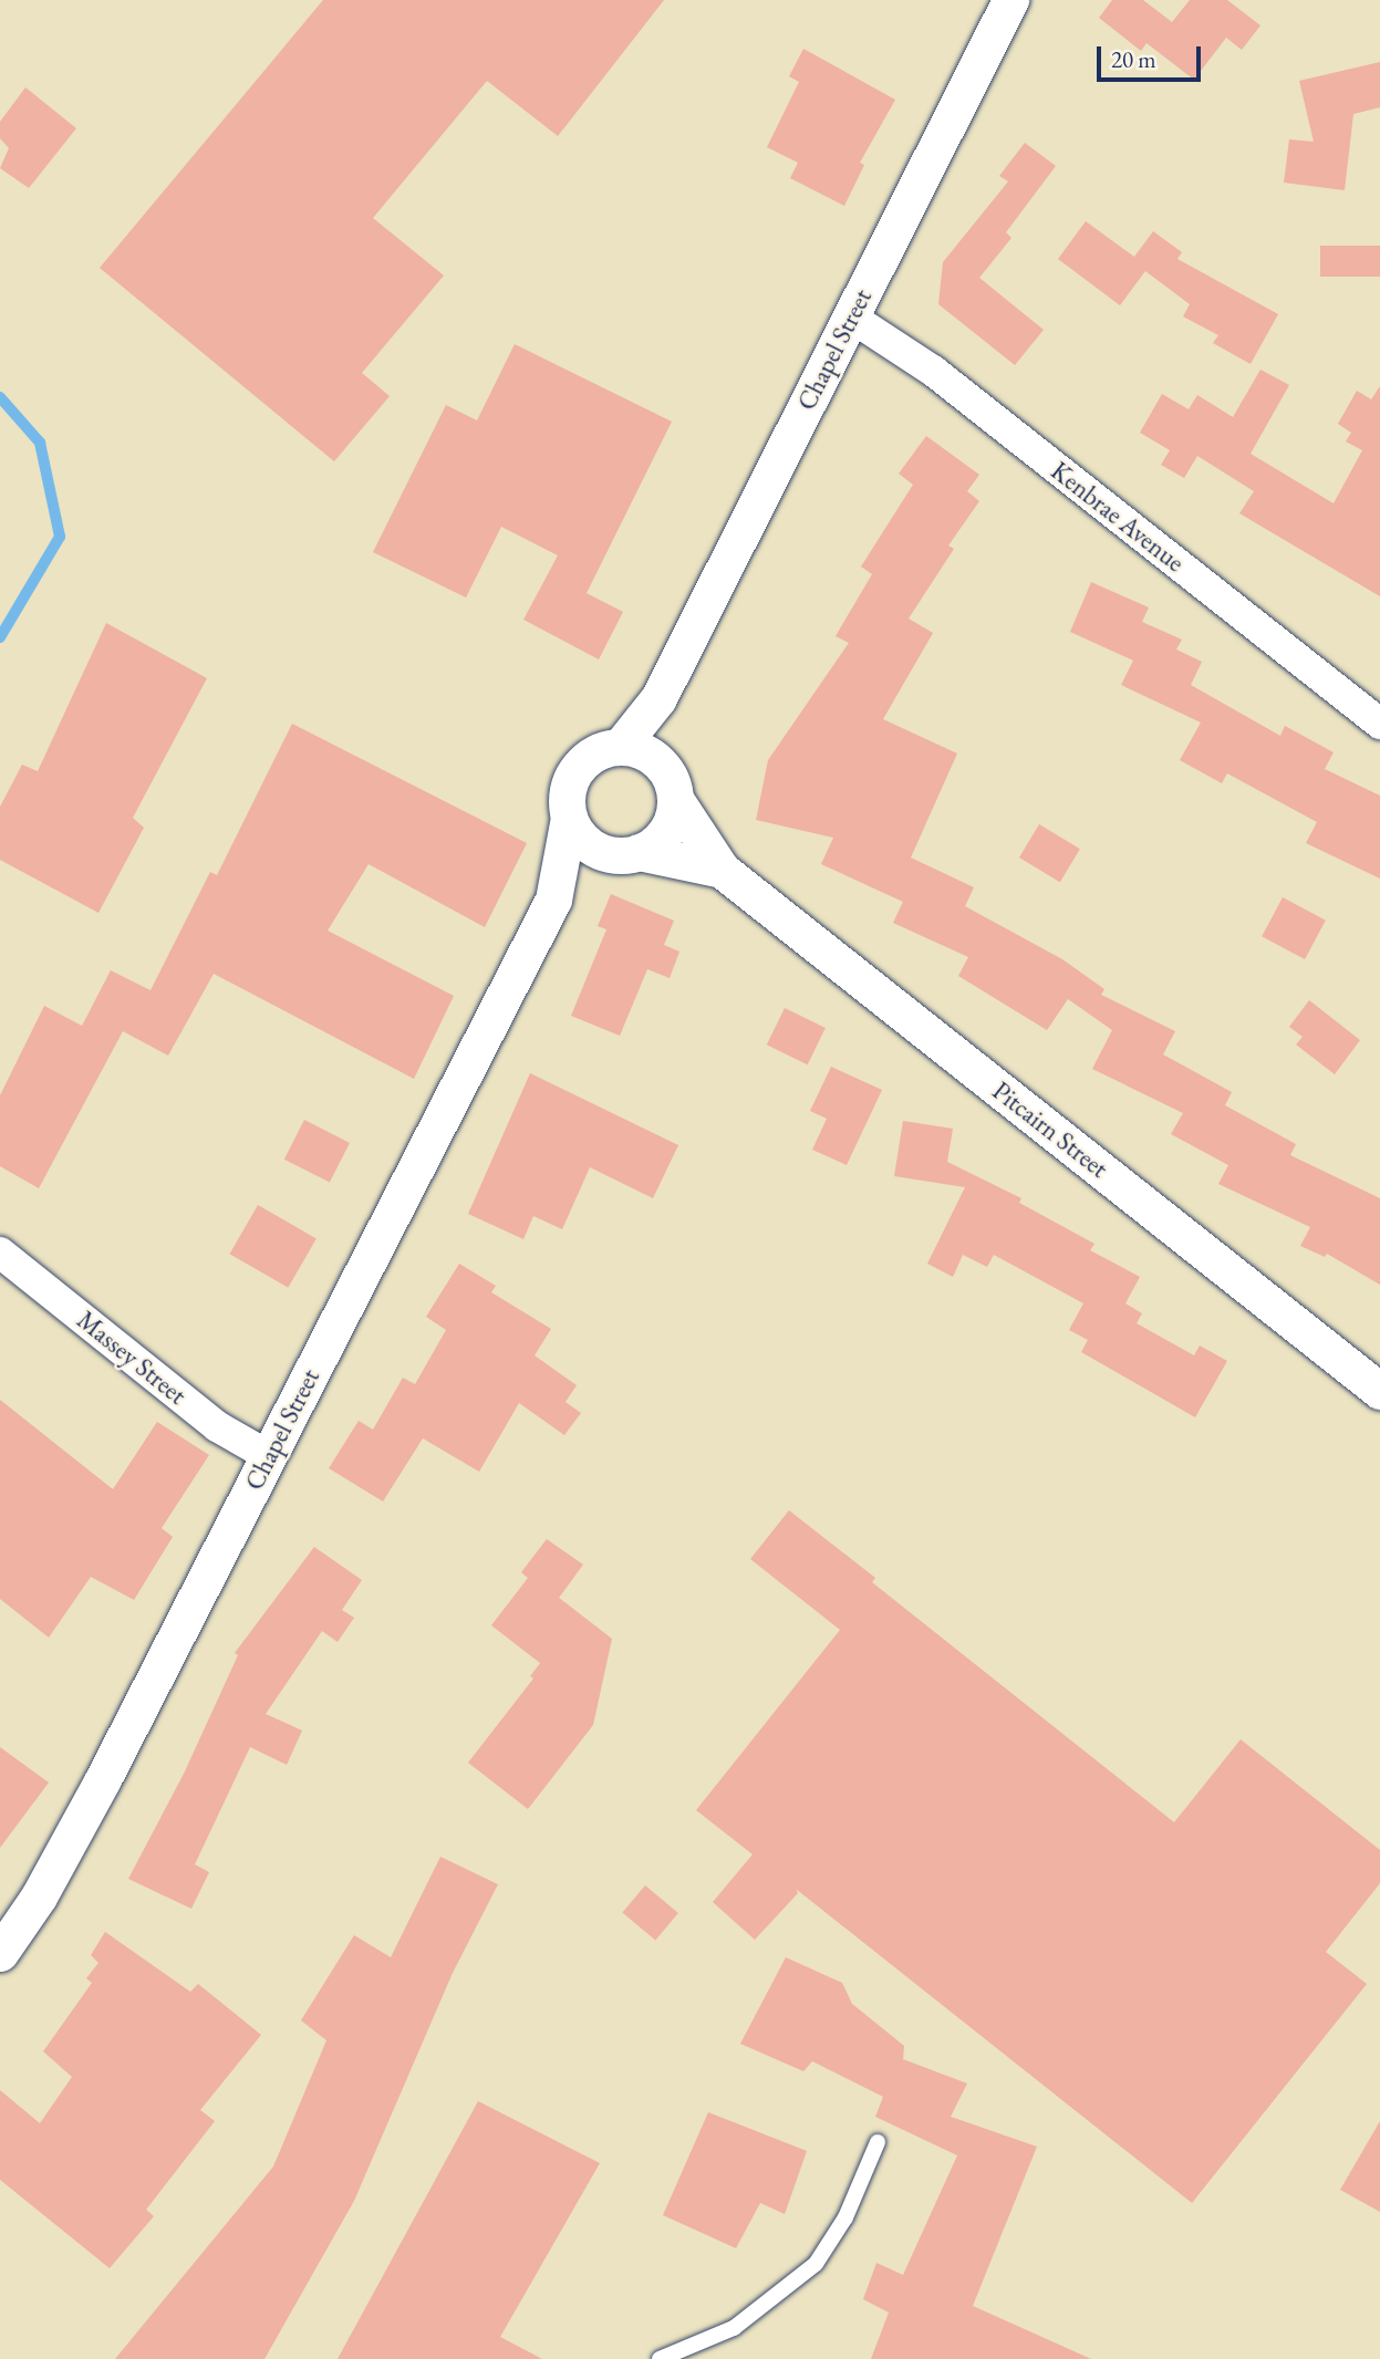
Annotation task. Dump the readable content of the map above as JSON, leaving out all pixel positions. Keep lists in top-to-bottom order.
{
  "streets": {
    "street": [
      "Chapel Street",
      "Kenbrae Avenue",
      "Pitcairn Street",
      "Massey Street"
    ]
  },
  "crossings": [
    ["Chapel Street", "Kenbrae Avenue"],
    ["Chapel Street", "Pitcairn Street"],
    ["Chapel Street", "Massey Street"]
  ],
  "scale_bar": "20 m"
}
